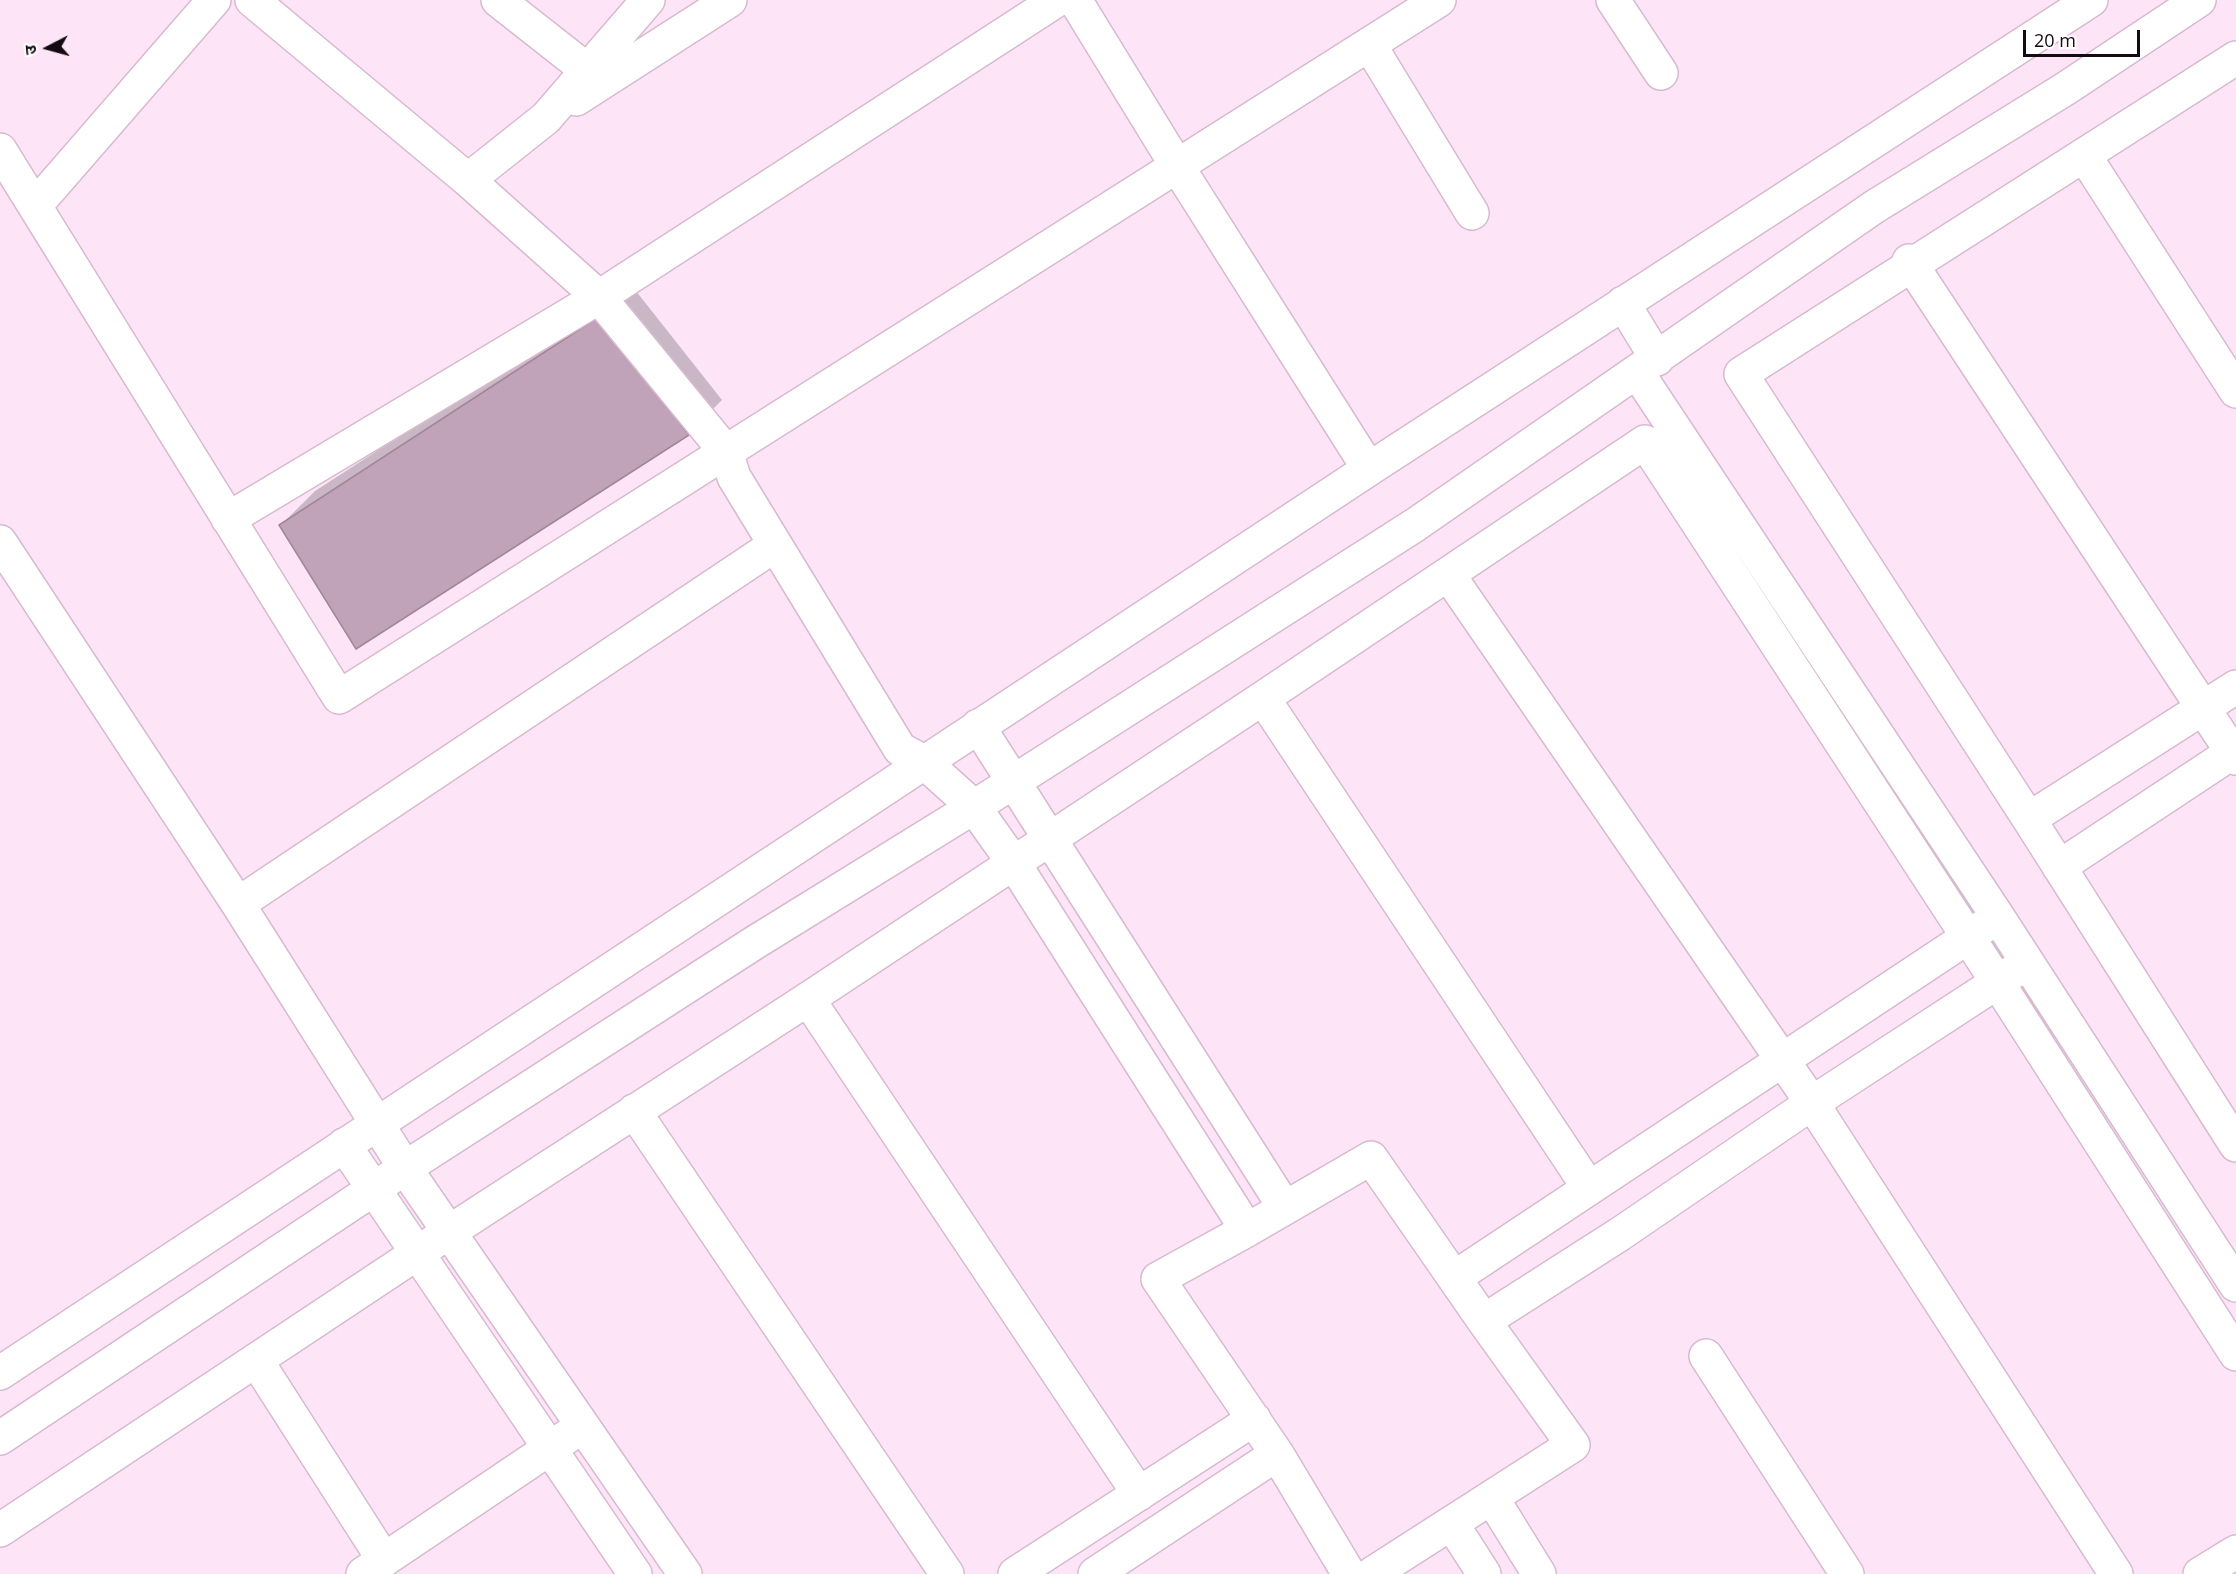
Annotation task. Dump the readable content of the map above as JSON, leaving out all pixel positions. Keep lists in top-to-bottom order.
{
  "scale_bar": "20 m",
  "north": "left"
}
